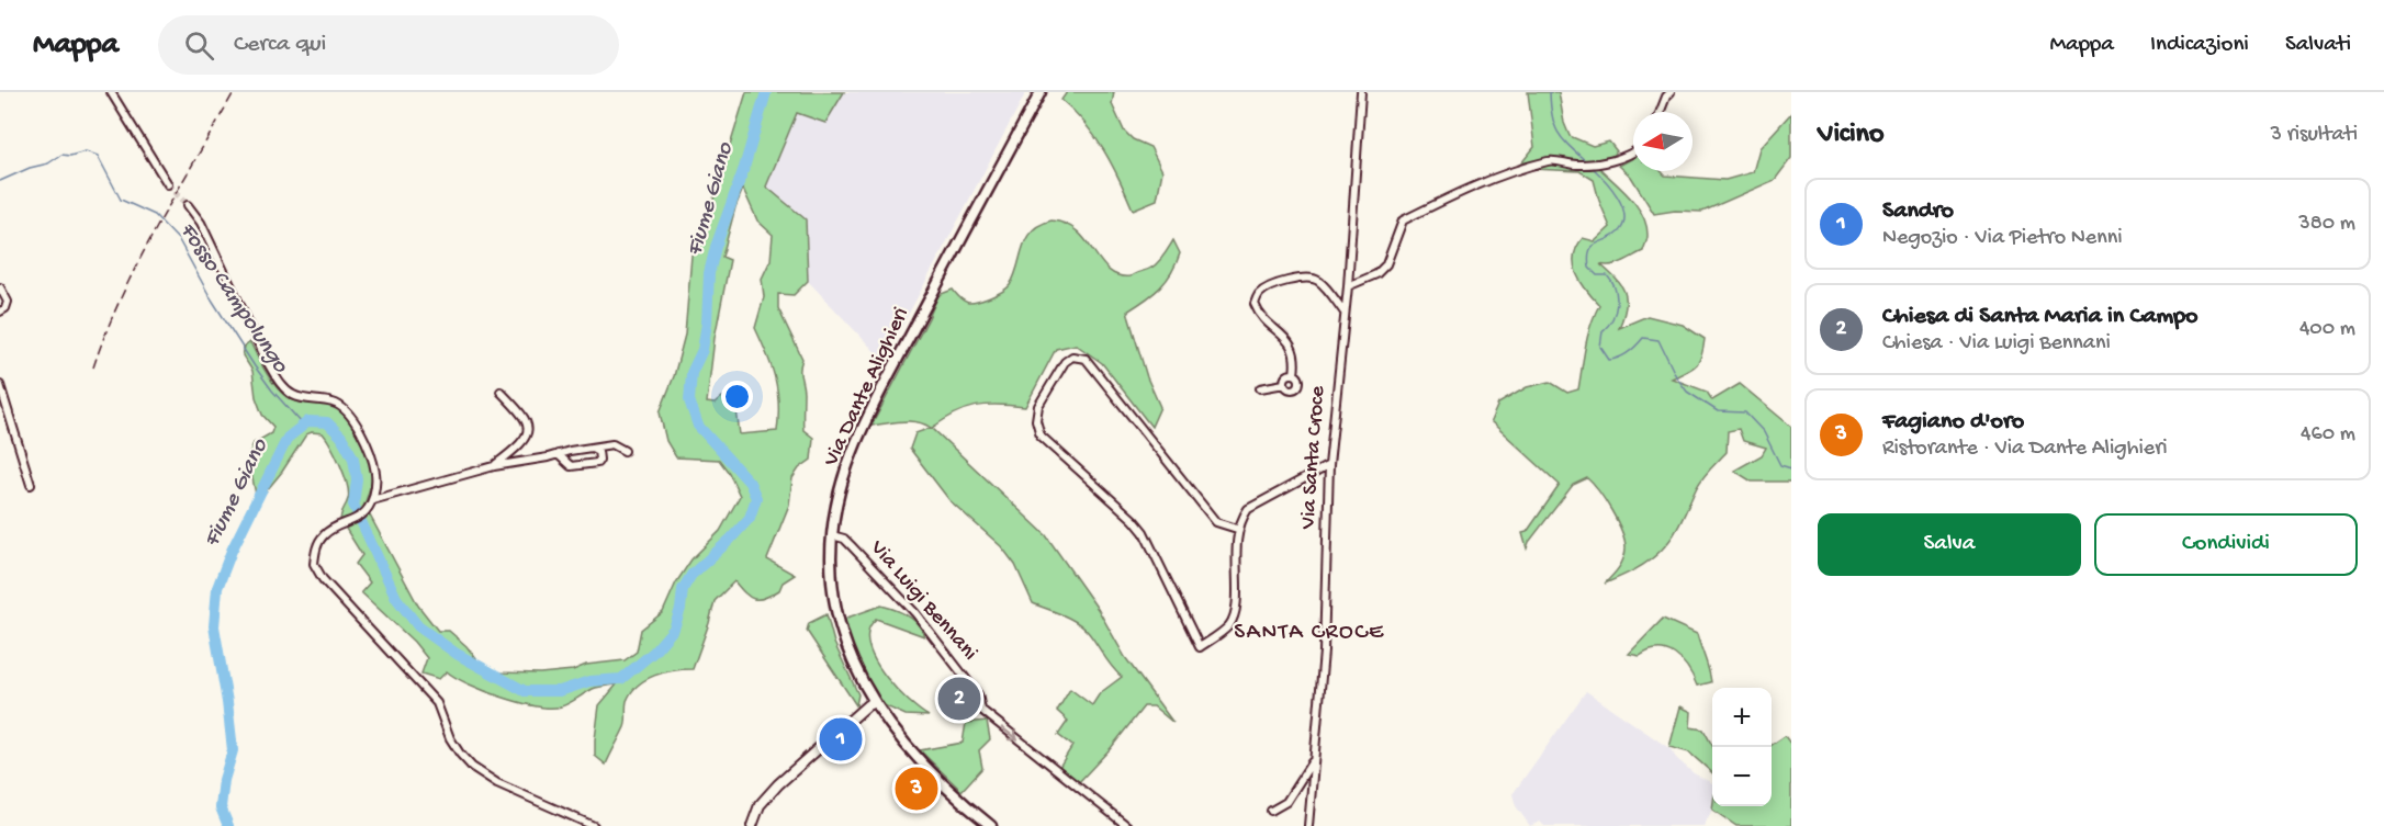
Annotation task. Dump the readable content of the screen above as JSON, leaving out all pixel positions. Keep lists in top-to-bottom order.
{
  "streets": {
    "main road": ["Via Dante Alighieri"],
    "street": ["Via Santa Croce", "Via Luigi Bennani"]
  },
  "crossings": [
    ["Via Dante Alighieri", "Via Luigi Bennani"]
  ],
  "one_way": ["Via Luigi Bennani"],
  "districts": ["SANTA CROCE"],
  "water": ["Fiume Giano", "Fosso Campolungo"],
  "north": "left",
  "page": {
    "header": "Mappa",
    "search": "Cerca qui",
    "nav": ["Mappa", "Indicazioni", "Salvati"],
    "heading": ["Vicino", "3 risultati"],
    "list": [
      {
        "mark": "1",
        "name": "Sandro",
        "note": "Negozio · Via Pietro Nenni",
        "value": "380 m"
      },
      {
        "mark": "2",
        "name": "Chiesa di Santa Maria in Campo",
        "note": "Chiesa · Via Luigi Bennani",
        "value": "400 m"
      },
      {
        "mark": "3",
        "name": "Fagiano d'oro",
        "note": "Ristorante · Via Dante Alighieri",
        "value": "460 m"
      }
    ],
    "buttons": ["Salva", "Condividi"],
    "pins": ["2", "1", "3"],
    "map_buttons": ["+", "−"]
  }
}
